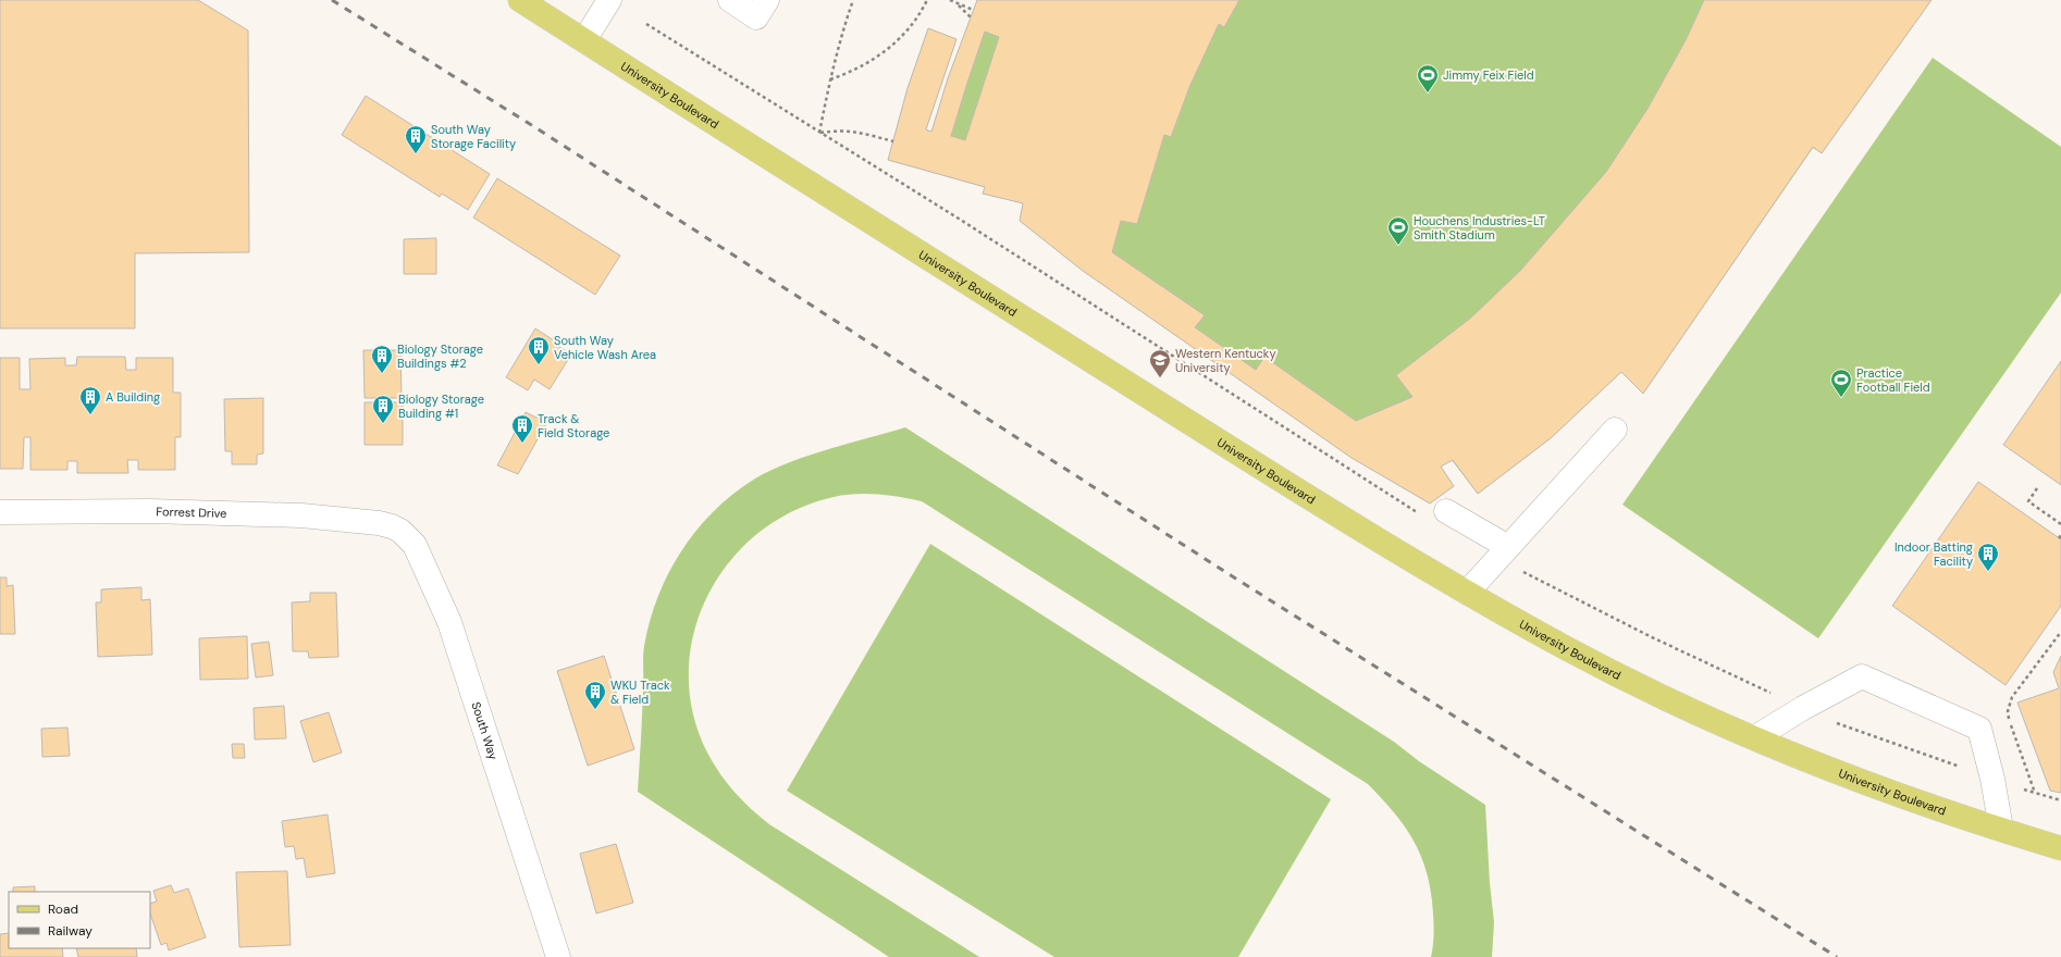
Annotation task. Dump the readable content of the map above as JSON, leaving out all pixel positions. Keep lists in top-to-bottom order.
{
  "streets": {
    "main road": ["University Boulevard"],
    "street": ["Forrest Drive", "South Way"]
  },
  "crossings": [
    ["Forrest Drive", "South Way"]
  ],
  "places": {
    "sports": ["Jimmy Feix Field", "Houchens Industries-LT Smith Stadium", "Practice Football Field"],
    "building": [
      "South Way Storage Facility",
      "South Way Vehicle Wash Area",
      "Biology Storage Buildings #2",
      "A Building",
      "Biology Storage Building #1",
      "Track & Field Storage",
      "Indoor Batting Facility",
      "WKU Track & Field"
    ],
    "school or university": ["Western Kentucky University"]
  },
  "legend": ["Road", "Railway"]
}
